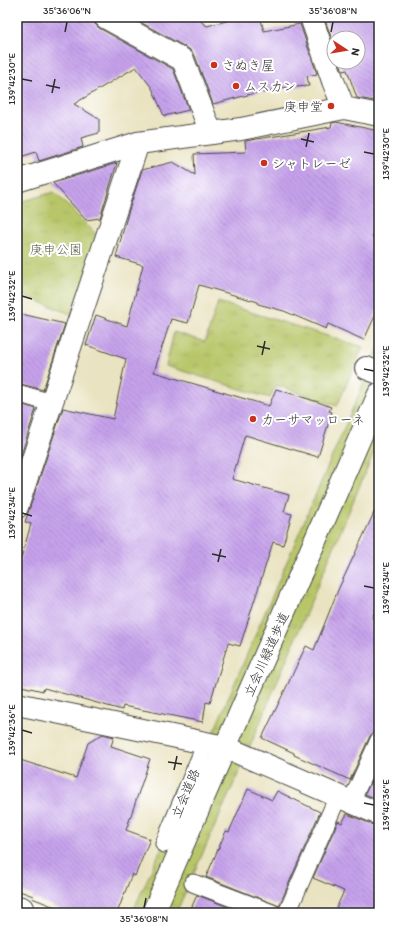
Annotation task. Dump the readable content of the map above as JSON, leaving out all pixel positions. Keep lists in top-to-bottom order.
{
  "streets": {
    "street": ["立会川緑道歩道"],
    "lane": ["立会道路"]
  },
  "crossings": [
    ["立会川緑道歩道", "立会道路"]
  ],
  "parks": ["庚申公園"],
  "places": [
    "さぬき屋",
    "ムスカン",
    "庚申堂",
    "シャトレーゼ",
    "カーサマッローネ"
  ],
  "north": "right",
  "coordinates": [
    "35°36'06\"N",
    "35°36'08\"N",
    "139°42'30\"E",
    "139°42'32\"E",
    "139°42'34\"E",
    "139°42'36\"E"
  ]
}
